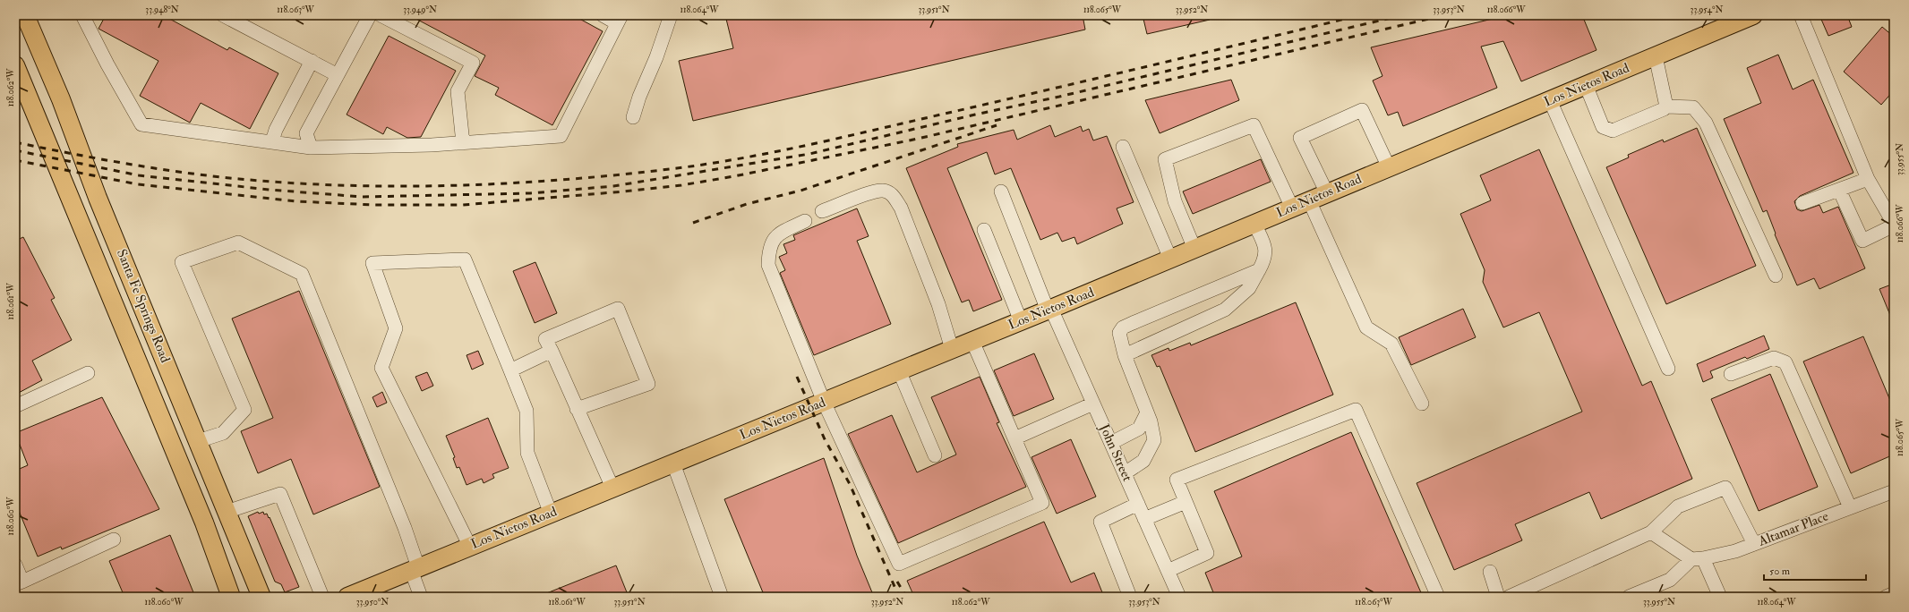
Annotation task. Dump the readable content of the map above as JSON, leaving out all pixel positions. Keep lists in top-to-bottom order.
{
  "streets": {
    "main road": ["Los Nietos Road", "Santa Fe Springs Road"],
    "street": ["John Street", "Altamar Place"]
  },
  "crossings": [
    ["Los Nietos Road", "John Street"]
  ],
  "scale_bar": "50 m",
  "coordinates": [
    "33.948°N",
    "118.063°W",
    "33.949°N",
    "118.064°W",
    "33.951°N",
    "118.065°W",
    "33.952°N",
    "33.953°N",
    "118.066°W",
    "33.954°N",
    "118.062°W",
    "33.955°N",
    "118.061°W",
    "118.060°W",
    "33.950°N"
  ]
}
